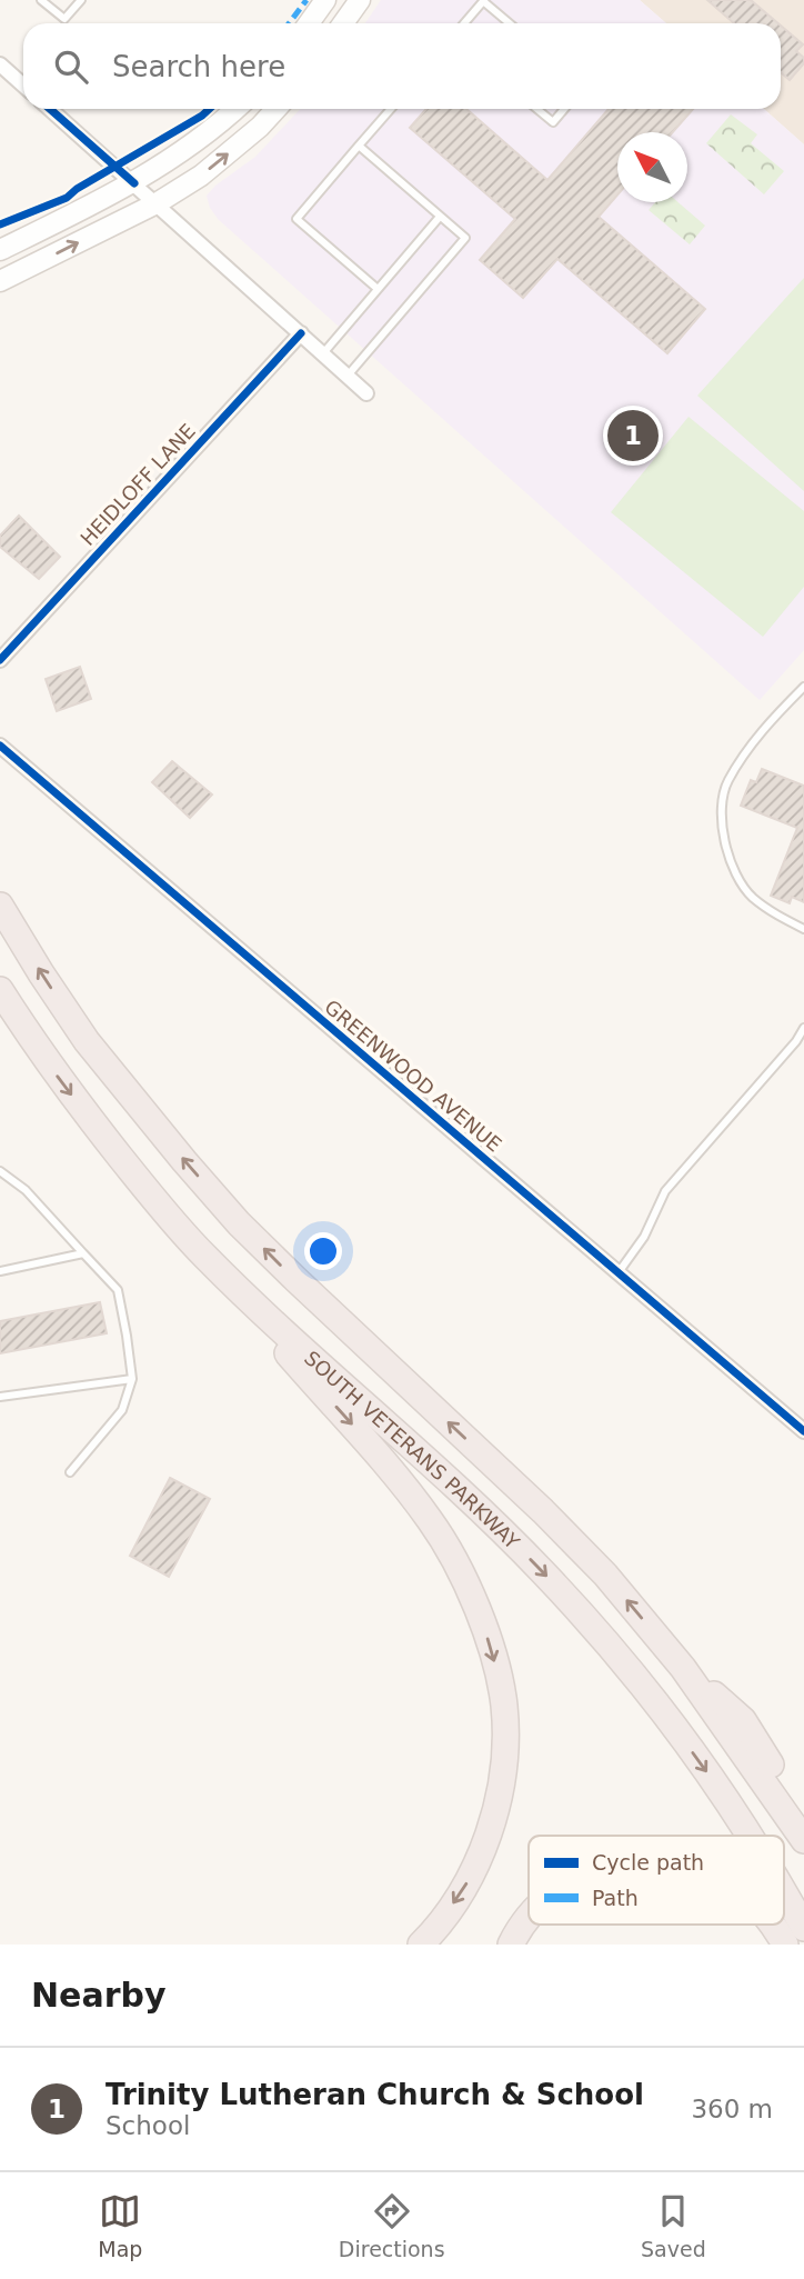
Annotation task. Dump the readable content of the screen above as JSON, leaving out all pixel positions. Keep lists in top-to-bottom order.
{
  "streets": {
    "highway": ["SOUTH VETERANS PARKWAY"],
    "street": ["HEIDLOFF LANE", "GREENWOOD AVENUE"]
  },
  "legend": ["Cycle path", "Path"],
  "north": "top left",
  "page": {
    "search": "Search here",
    "pins": "1",
    "heading": "Nearby",
    "list": [
      {
        "mark": "1",
        "name": "Trinity Lutheran Church & School",
        "note": "School",
        "value": "360 m"
      }
    ],
    "nav": ["Map", "Directions", "Saved"]
  }
}
